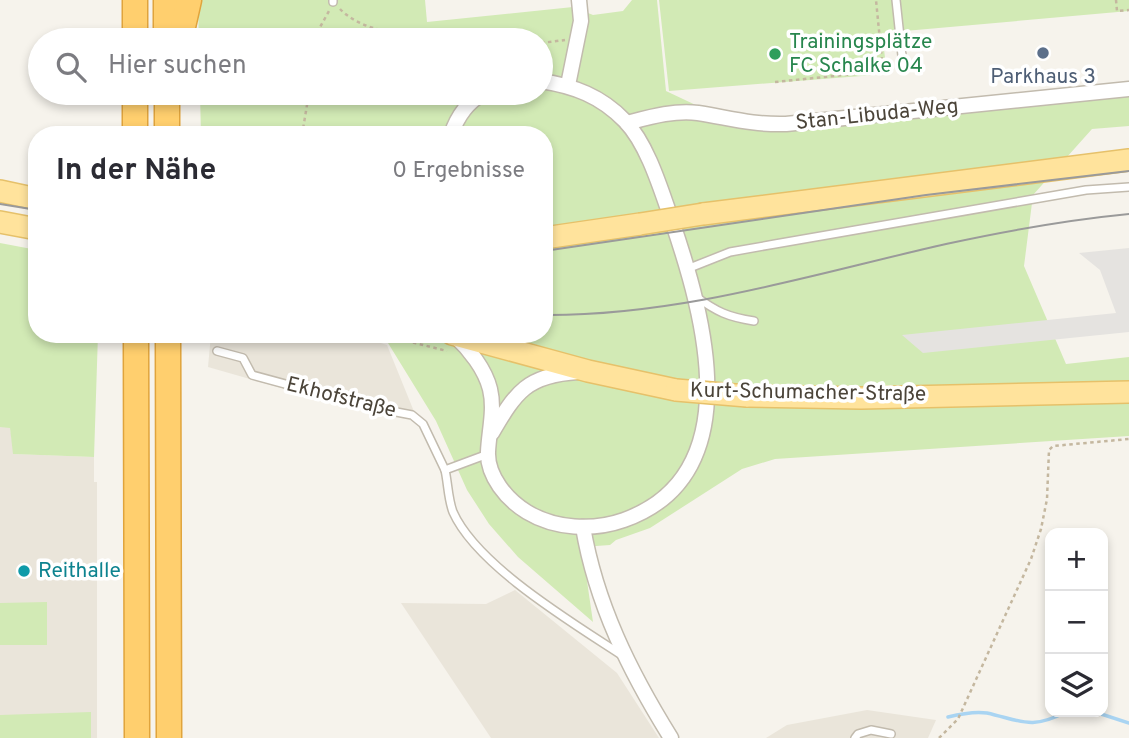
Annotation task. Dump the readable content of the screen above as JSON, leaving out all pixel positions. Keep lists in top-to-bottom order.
{
  "streets": {
    "main road": ["Kurt-Schumacher-Straße"],
    "street": ["Stan-Libuda-Weg", "Ekhofstraße"]
  },
  "places": ["Parkhaus 3", "Trainingsplätze FC Schalke 04", "Reithalle"],
  "page": {
    "search": "Hier suchen",
    "heading": ["In der Nähe", "0 Ergebnisse"],
    "map_buttons": ["+", "−"]
  }
}
